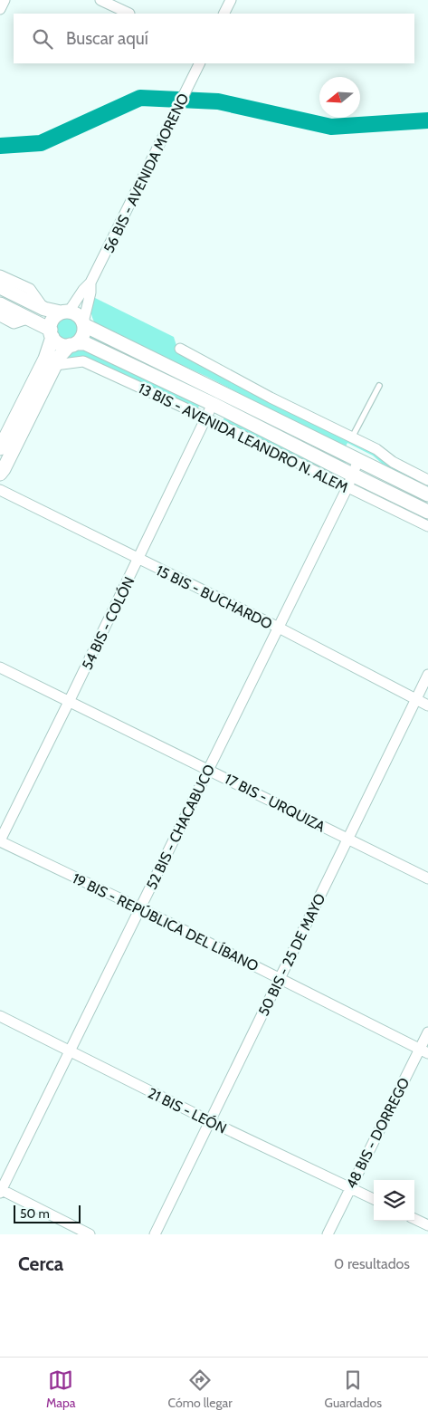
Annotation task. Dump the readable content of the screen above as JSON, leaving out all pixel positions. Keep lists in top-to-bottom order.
{
  "streets": {
    "main road": ["13 BIS - AVENIDA LEANDRO N. ALEM"],
    "street": [
      "56 BIS - AVENIDA MORENO",
      "15 BIS - BUCHARDO",
      "54 BIS - COLÓN",
      "17 BIS - URQUIZA",
      "52 BIS - CHACABUCO",
      "19 BIS - REPÚBLICA DEL LÍBANO",
      "50 BIS - 25 DE MAYO",
      "21 BIS - LEÓN",
      "48 BIS - DORREGO"
    ]
  },
  "crossings": [
    ["56 BIS - AVENIDA MORENO", "13 BIS - AVENIDA LEANDRO N. ALEM"],
    ["13 BIS - AVENIDA LEANDRO N. ALEM", "54 BIS - COLÓN"],
    ["13 BIS - AVENIDA LEANDRO N. ALEM", "52 BIS - CHACABUCO"],
    ["15 BIS - BUCHARDO", "54 BIS - COLÓN"],
    ["15 BIS - BUCHARDO", "52 BIS - CHACABUCO"],
    ["15 BIS - BUCHARDO", "50 BIS - 25 DE MAYO"],
    ["54 BIS - COLÓN", "17 BIS - URQUIZA"],
    ["54 BIS - COLÓN", "19 BIS - REPÚBLICA DEL LÍBANO"],
    ["17 BIS - URQUIZA", "52 BIS - CHACABUCO"],
    ["17 BIS - URQUIZA", "50 BIS - 25 DE MAYO"],
    ["52 BIS - CHACABUCO", "19 BIS - REPÚBLICA DEL LÍBANO"],
    ["52 BIS - CHACABUCO", "21 BIS - LEÓN"],
    ["19 BIS - REPÚBLICA DEL LÍBANO", "50 BIS - 25 DE MAYO"],
    ["19 BIS - REPÚBLICA DEL LÍBANO", "48 BIS - DORREGO"],
    ["50 BIS - 25 DE MAYO", "21 BIS - LEÓN"],
    ["21 BIS - LEÓN", "48 BIS - DORREGO"]
  ],
  "scale_bar": "50 m",
  "north": "left",
  "page": {
    "search": "Buscar aquí",
    "scale": "50 m",
    "heading": ["Cerca", "0 resultados"],
    "nav": ["Mapa", "Cómo llegar", "Guardados"]
  }
}
